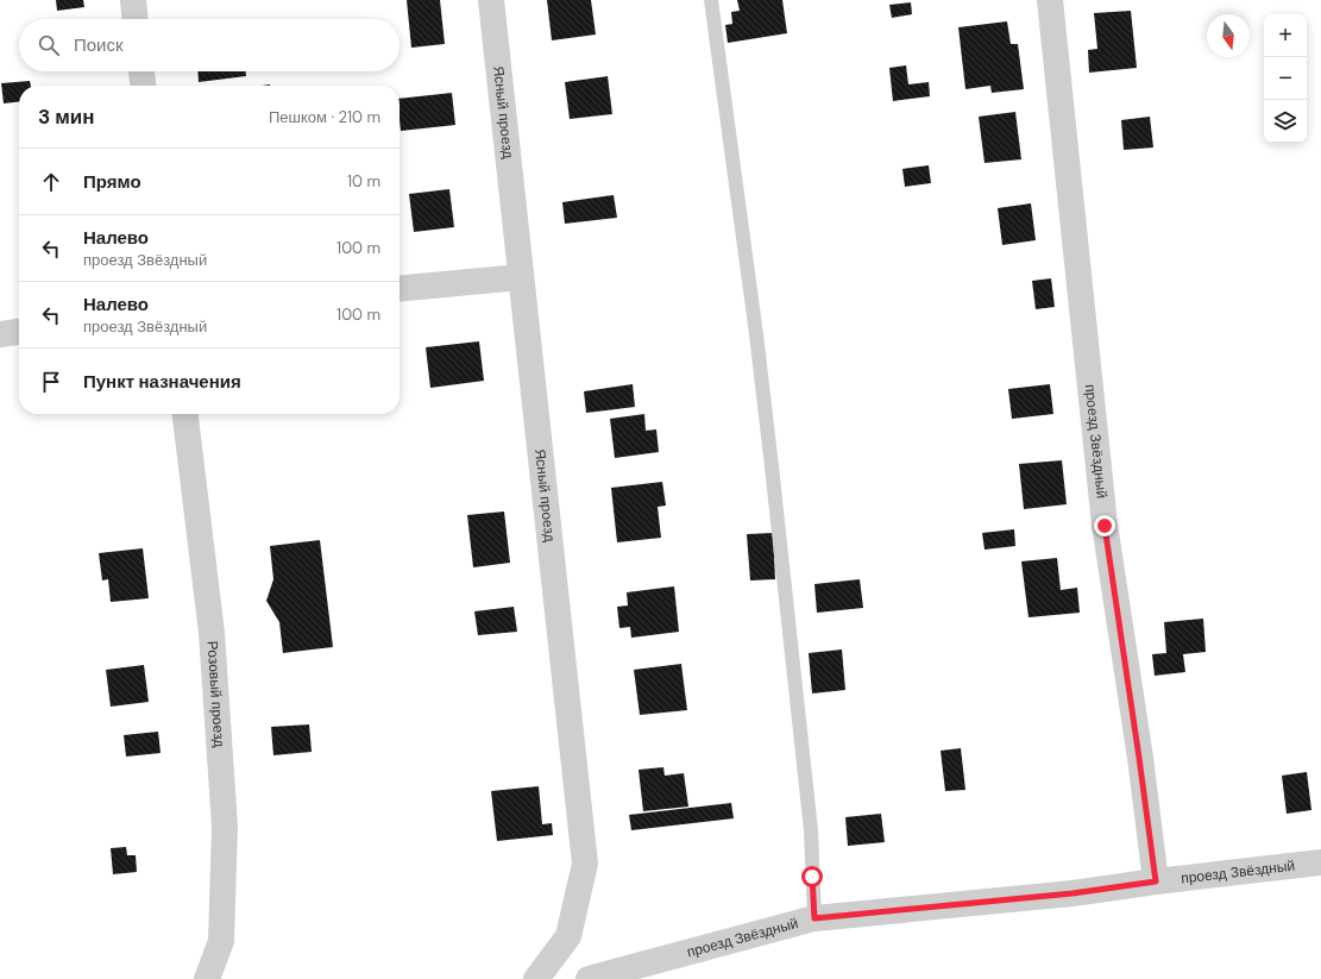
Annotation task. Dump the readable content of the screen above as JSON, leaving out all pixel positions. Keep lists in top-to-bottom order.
{
  "streets": {
    "street": ["Ясный проезд", "проезд Звёздный", "Розовый проезд"]
  },
  "north": "bottom",
  "page": {
    "map_buttons": ["+", "−"],
    "search": "Поиск",
    "heading": ["3 мин", "Пешком · 210 m"],
    "list": [
      ["Прямо", "10 m"],
      ["Налево", "проезд Звёздный", "100 m"],
      ["Налево", "проезд Звёздный", "100 m"],
      "Пункт назначения"
    ]
  }
}
